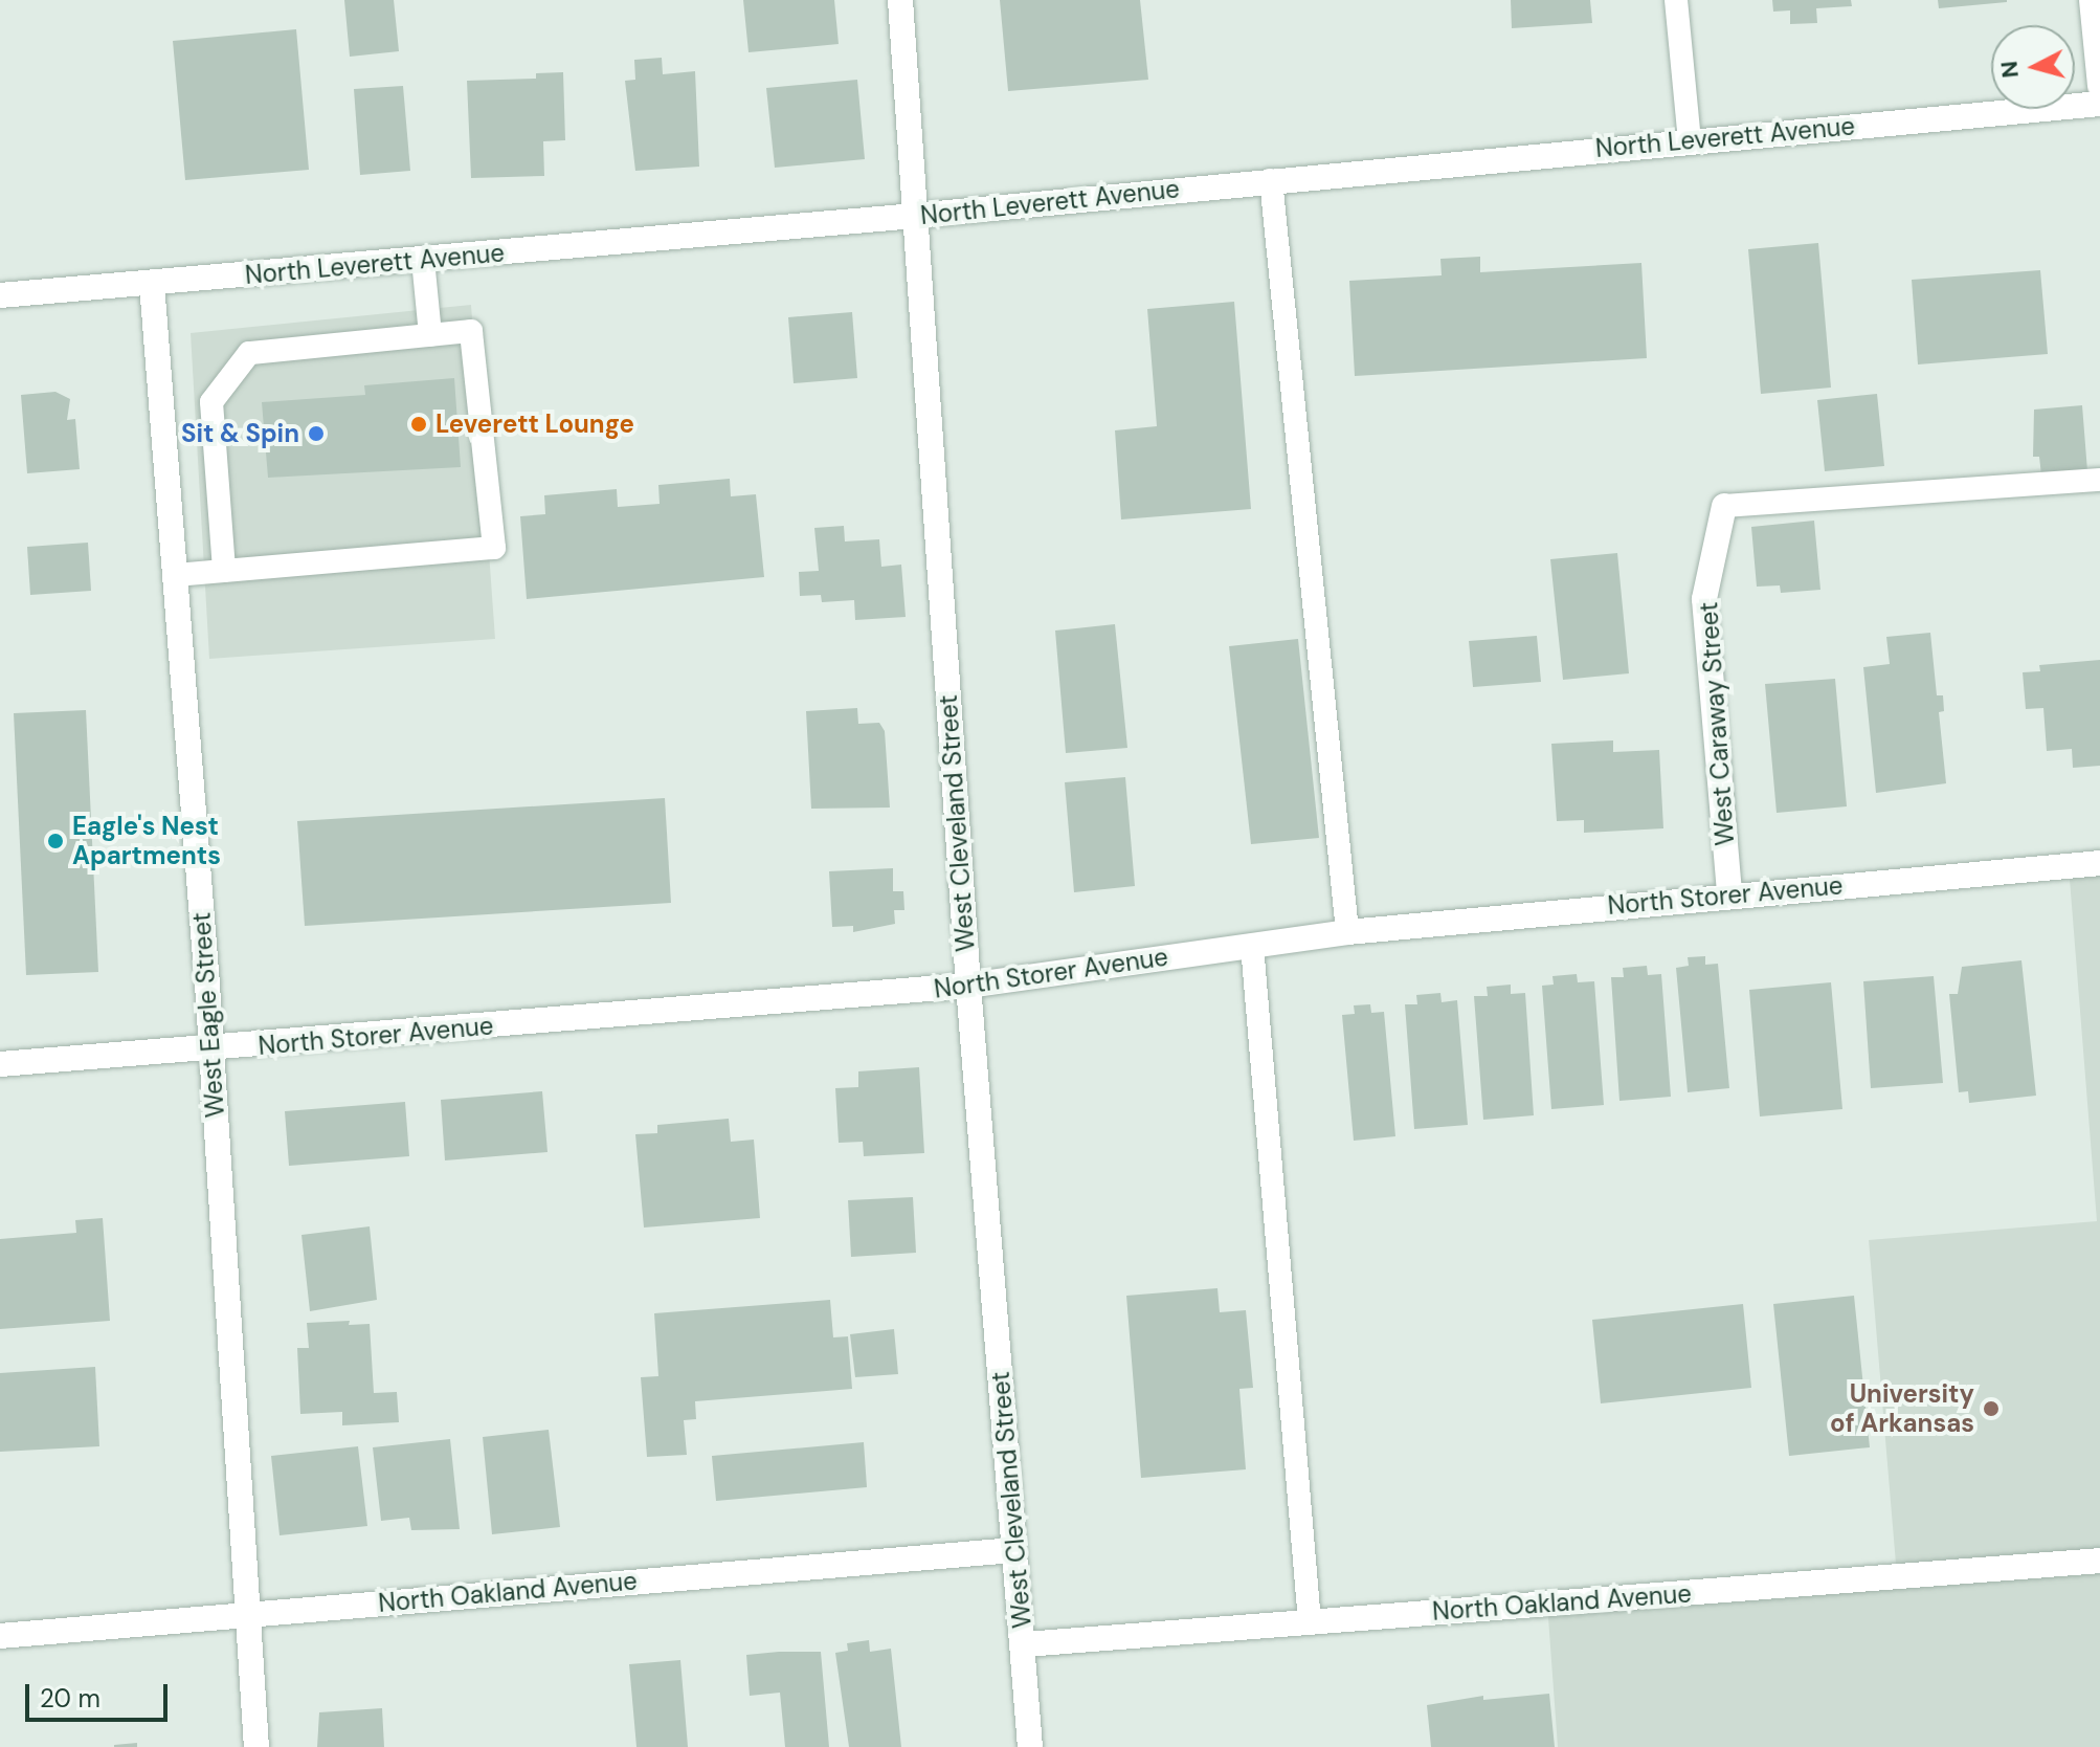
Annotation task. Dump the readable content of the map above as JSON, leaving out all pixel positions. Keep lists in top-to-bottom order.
{
  "streets": {
    "street": [
      "North Leverett Avenue",
      "West Caraway Street",
      "West Cleveland Street",
      "North Storer Avenue",
      "West Eagle Street",
      "North Oakland Avenue"
    ]
  },
  "crossings": [
    ["North Leverett Avenue", "West Cleveland Street"],
    ["North Leverett Avenue", "West Eagle Street"],
    ["West Caraway Street", "North Storer Avenue"],
    ["West Cleveland Street", "North Storer Avenue"],
    ["West Cleveland Street", "North Oakland Avenue"],
    ["North Storer Avenue", "West Eagle Street"],
    ["West Eagle Street", "North Oakland Avenue"]
  ],
  "places": [
    "Leverett Lounge",
    "Sit & Spin",
    "Eagle's Nest Apartments",
    "University of Arkansas"
  ],
  "scale_bar": "20 m",
  "north": "left"
}
